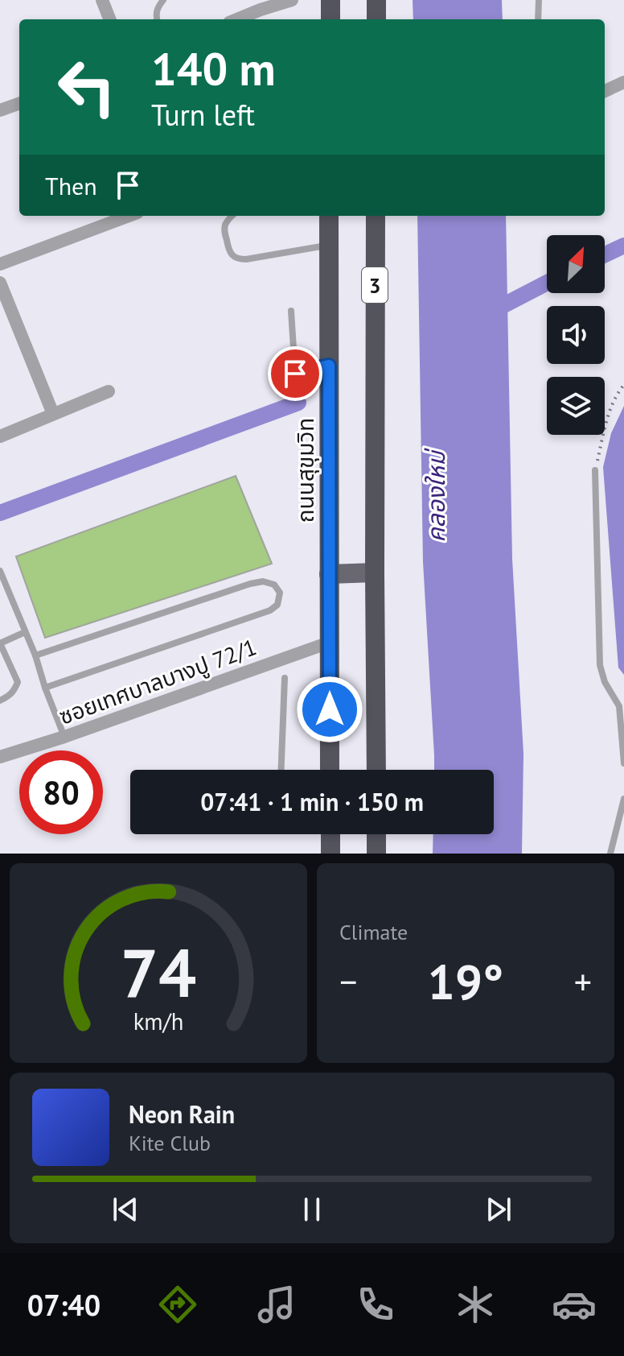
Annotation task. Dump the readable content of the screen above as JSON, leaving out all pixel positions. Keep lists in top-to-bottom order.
{
  "streets": {
    "highway": ["3", "ถนนสุขุมวิท"],
    "street": ["ซอยเทศบาลบางปู 72/1"]
  },
  "crossings": [
    ["ถนนสุขุมวิท", "ซอยเทศบาลบางปู 72/1"]
  ],
  "water": ["คลองใหม่"],
  "north": "top right",
  "page": {
    "turn": ["140 m", "Turn left"],
    "then": "Then",
    "limit": "80",
    "trip": "07:41 · 1 min · 150 m",
    "tile": "Climate",
    "heat": ["−", "19°", "+"],
    "song": ["Neon Rain", "Kite Club"],
    "tabs": "07:40",
    "gauge": ["74", "km/h"]
  }
}
